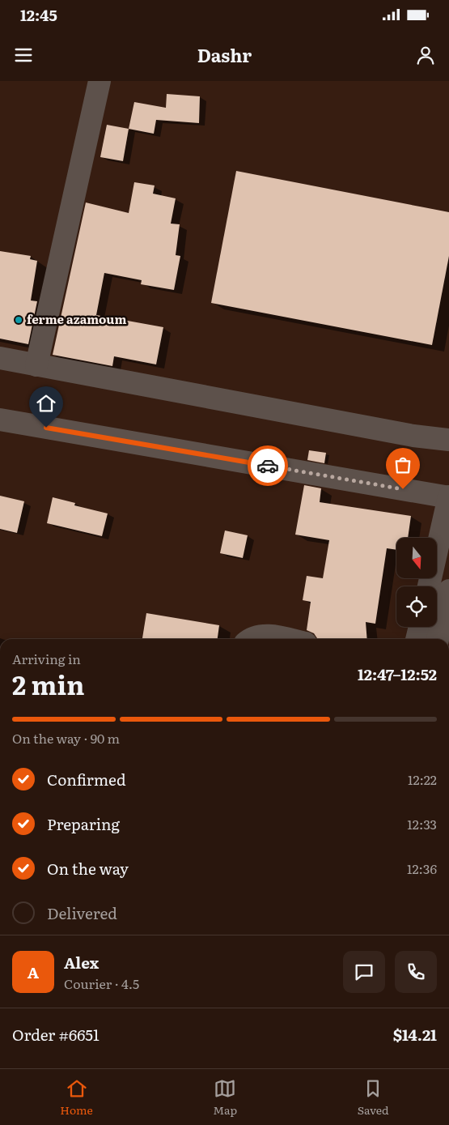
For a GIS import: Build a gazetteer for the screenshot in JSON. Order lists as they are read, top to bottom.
{
  "places": ["ferme azamoum"],
  "north": "bottom",
  "page": {
    "status": "12:45",
    "header": "Dashr",
    "heading": ["2 min", "Arriving in", "12:47–12:52"],
    "panel": [
      "Alex",
      "Courier · 4.5",
      "Order #6651",
      "$14.21"
    ],
    "bar": "On the way · 90 m",
    "list": [
      ["Confirmed", "12:22"],
      ["Preparing", "12:33"],
      ["On the way", "12:36"],
      "Delivered"
    ],
    "round": "A",
    "tabs": ["Home", "Map", "Saved"]
  }
}
